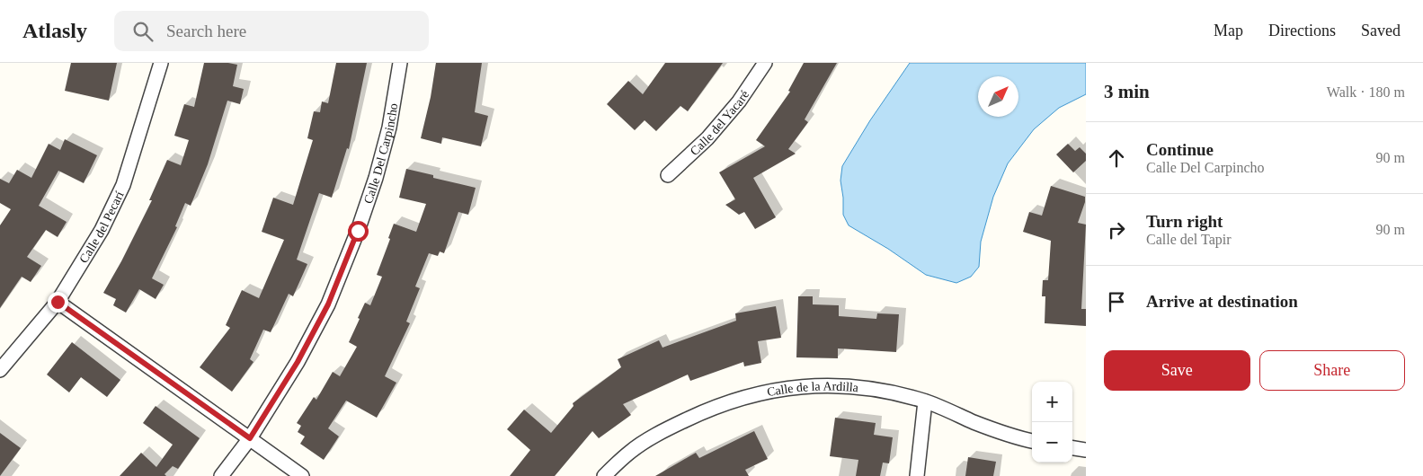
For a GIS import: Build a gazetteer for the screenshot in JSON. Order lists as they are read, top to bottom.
{
  "streets": {
    "street": [
      "Calle del Yacaré",
      "Calle Del Carpincho",
      "Calle del Pecarí",
      "Calle de la Ardilla"
    ]
  },
  "north": "top right",
  "page": {
    "header": "Atlasly",
    "search": "Search here",
    "nav": ["Map", "Directions", "Saved"],
    "heading": ["3 min", "Walk · 180 m"],
    "list": [
      ["Continue", "Calle Del Carpincho", "90 m"],
      ["Turn right", "Calle del Tapir", "90 m"],
      "Arrive at destination"
    ],
    "buttons": ["Save", "Share"],
    "map_buttons": ["+", "−"]
  }
}
